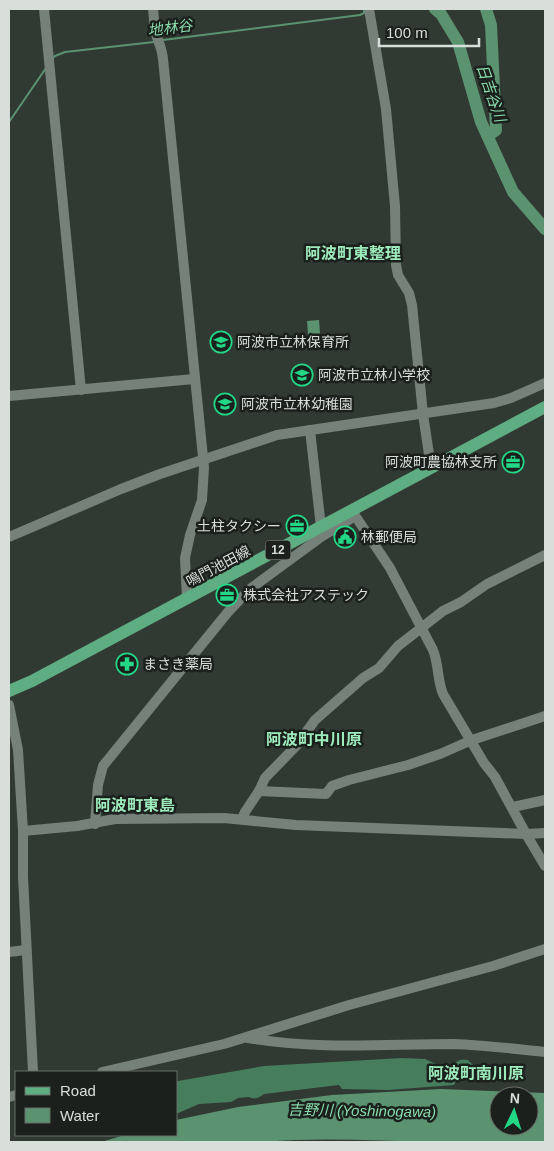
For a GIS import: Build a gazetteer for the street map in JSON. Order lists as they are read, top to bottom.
{
  "streets": {
    "main road": ["12", "鳴門池田線"]
  },
  "districts": [
    "阿波町東整理",
    "阿波町中川原",
    "阿波町東島",
    "阿波町南川原"
  ],
  "water": ["地林谷", "日吉谷川", "吉野川 (Yoshinogawa)"],
  "places": {
    "school or university": ["阿波市立林保育所", "阿波市立林小学校", "阿波市立林幼稚園"],
    "office": ["阿波町農協林支所", "土柱タクシー", "株式会社アステック"],
    "public building": ["林郵便局"],
    "pharmacy": ["まさき薬局"]
  },
  "legend": ["Road", "Water"],
  "scale_bar": "100 m",
  "north": "top"
}
